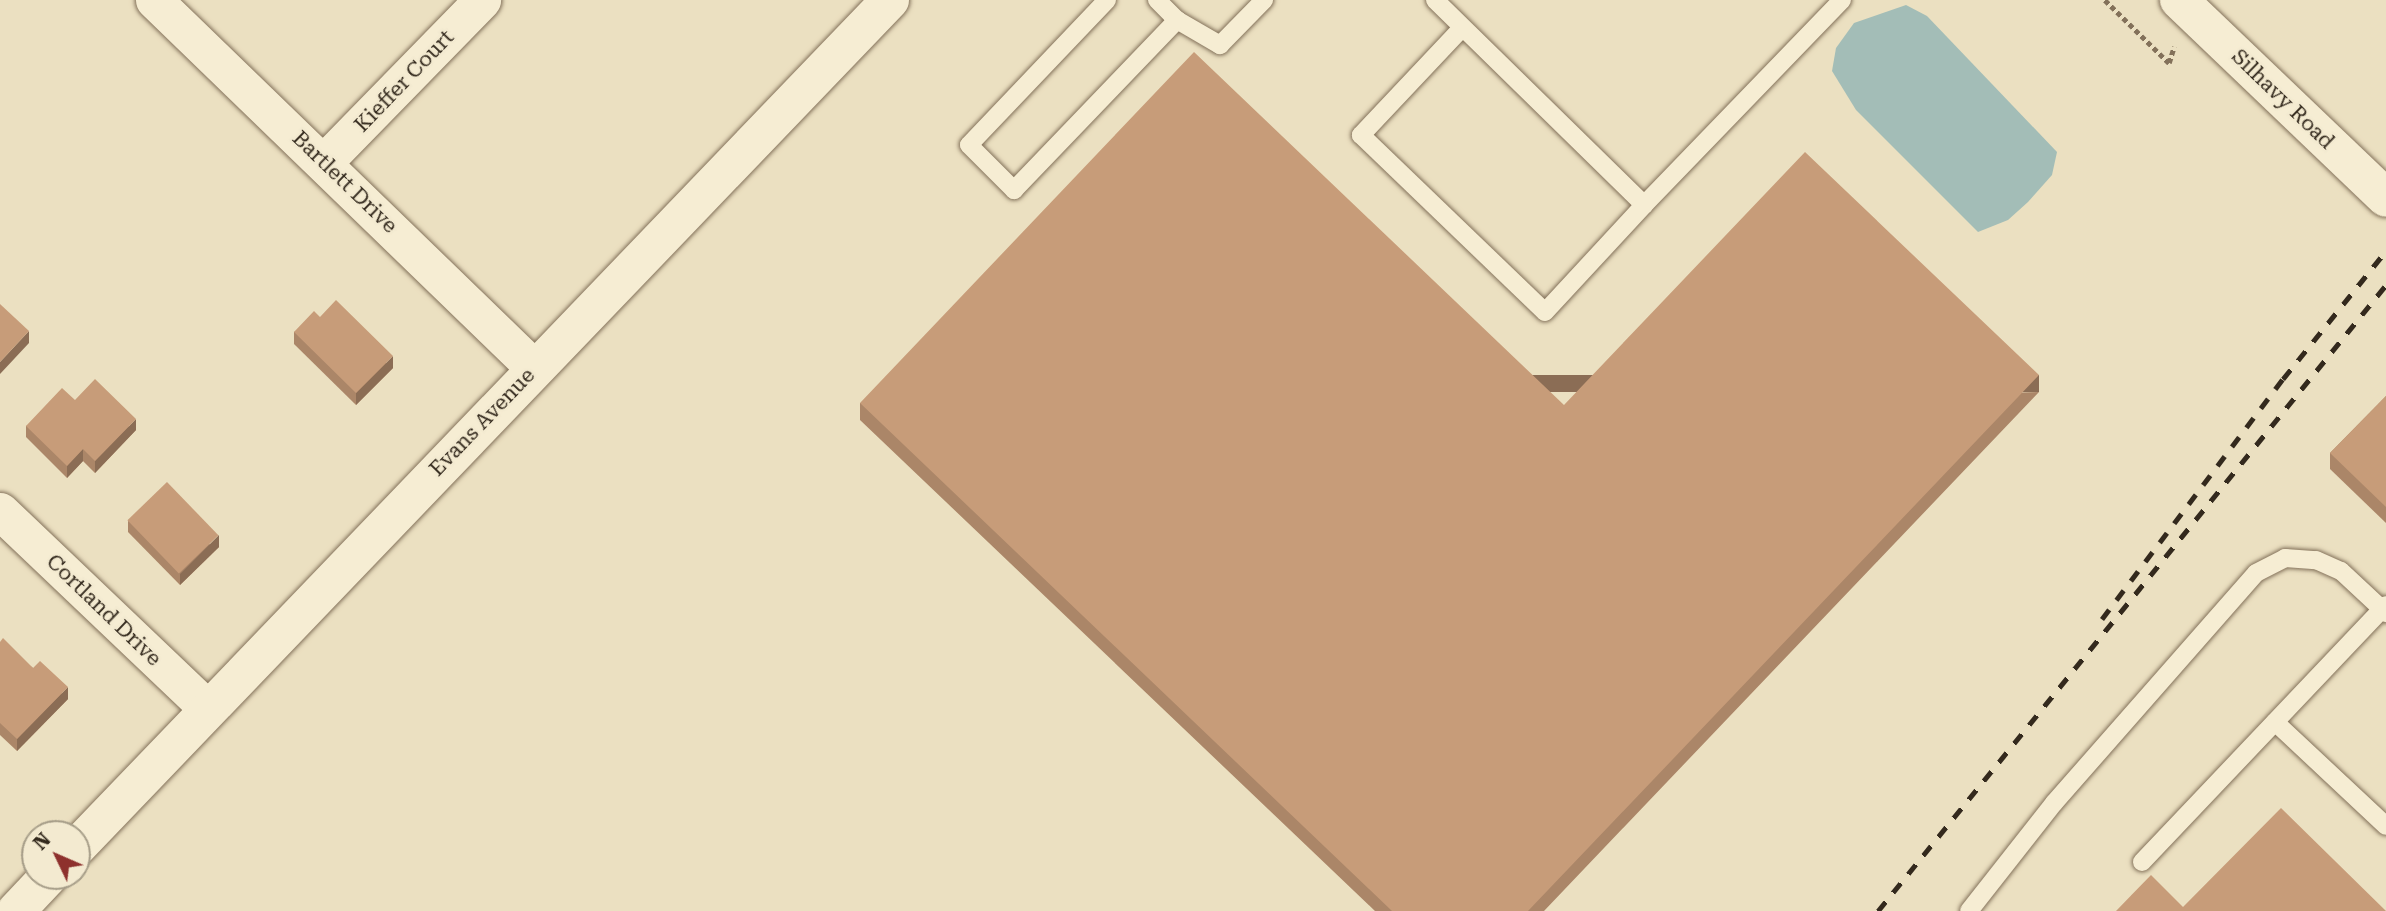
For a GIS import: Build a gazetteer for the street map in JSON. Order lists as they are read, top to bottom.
{
  "streets": {
    "street": [
      "Kieffer Court",
      "Silhavy Road",
      "Bartlett Drive",
      "Evans Avenue",
      "Cortland Drive"
    ]
  },
  "crossings": [
    ["Kieffer Court", "Bartlett Drive"],
    ["Bartlett Drive", "Evans Avenue"],
    ["Evans Avenue", "Cortland Drive"]
  ],
  "north": "top left"
}
